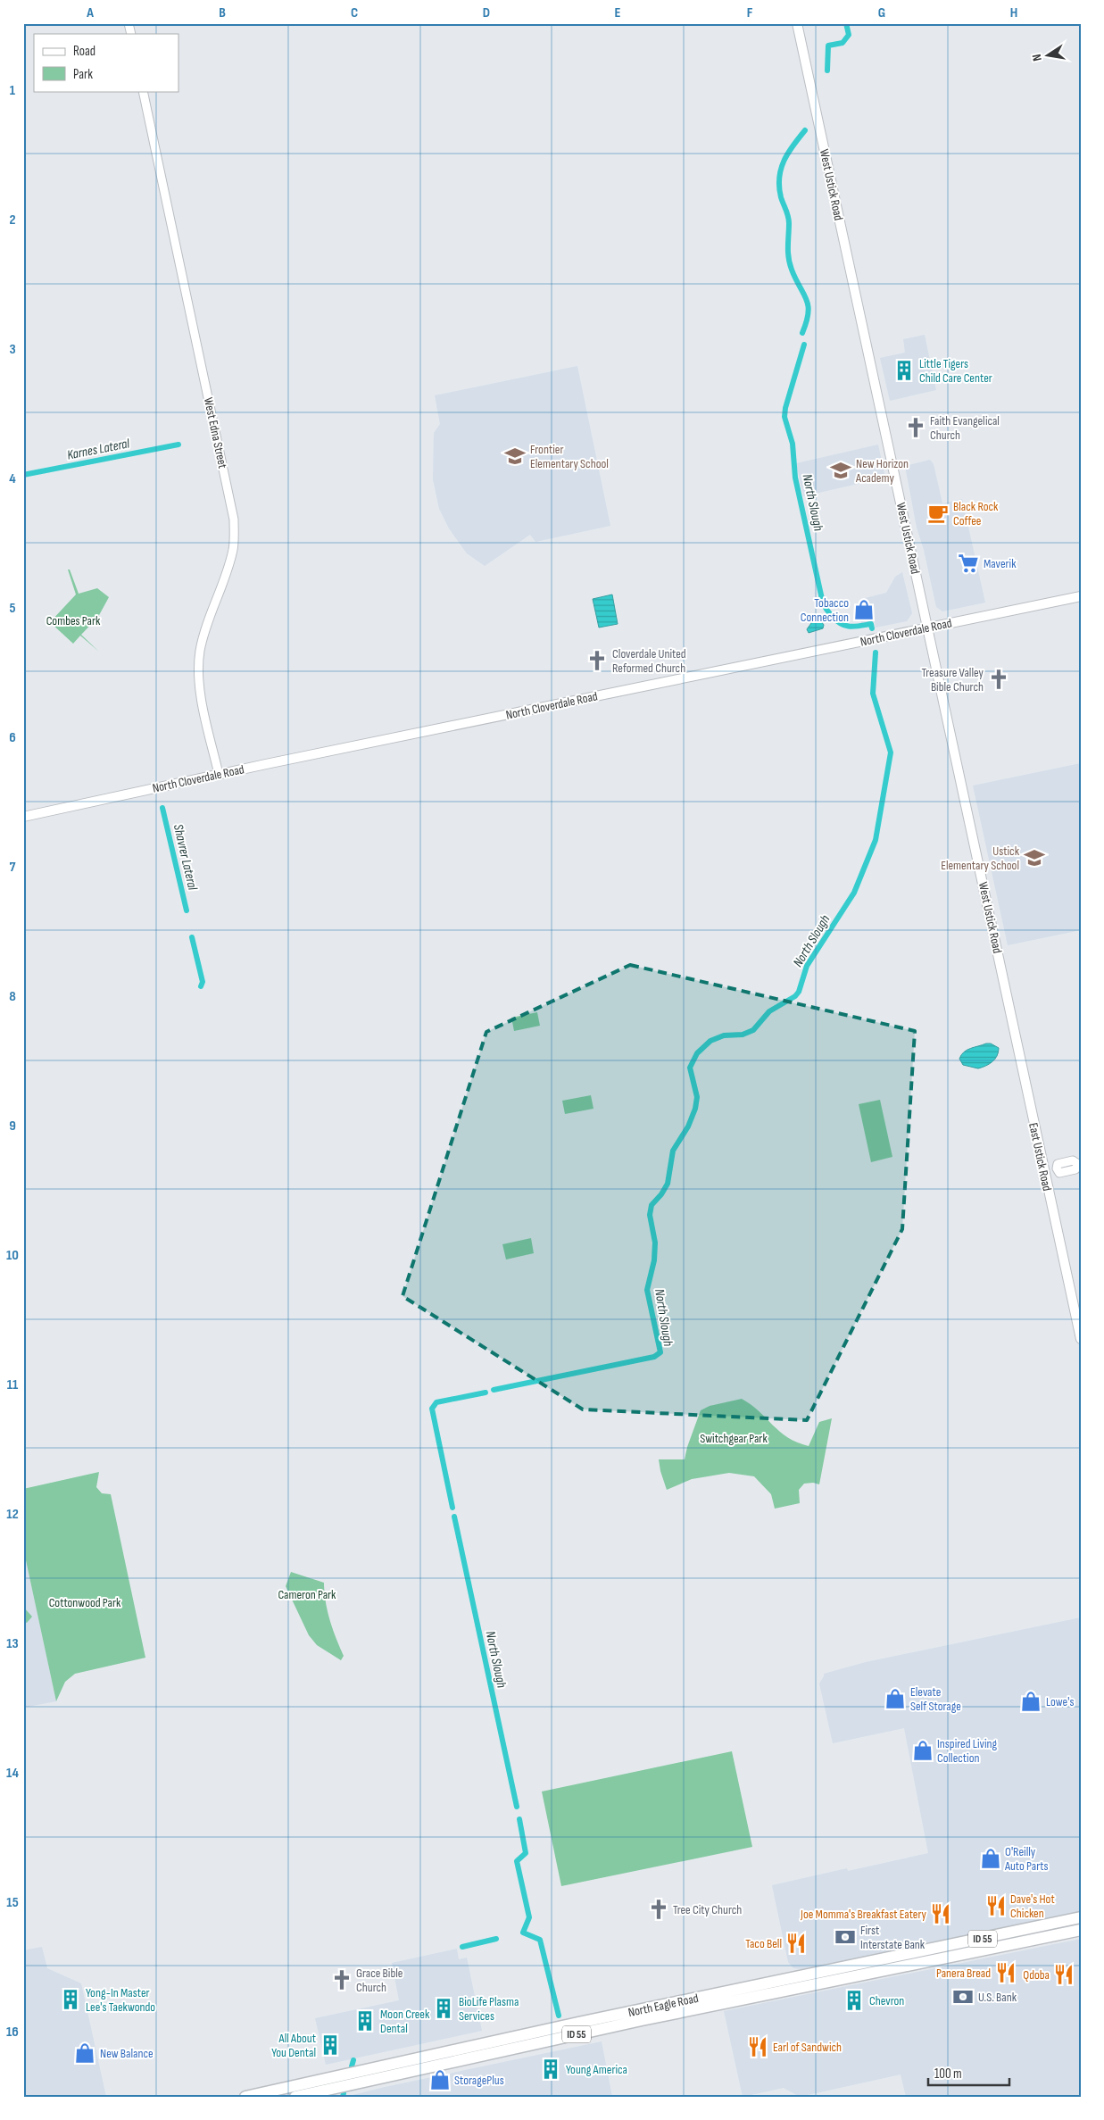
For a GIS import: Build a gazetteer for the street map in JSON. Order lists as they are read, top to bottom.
{
  "streets": {
    "highway": ["ID 55", "North Eagle Road"],
    "main road": ["West Ustick Road", "North Cloverdale Road", "East Ustick Road"],
    "street": ["West Edna Street"]
  },
  "crossings": [
    ["West Ustick Road", "North Cloverdale Road"],
    ["West Ustick Road", "East Ustick Road"],
    ["West Edna Street", "North Cloverdale Road"]
  ],
  "water": ["Karnes Lateral", "North Slough", "Shavrer Lateral"],
  "parks": [
    "Combes Park",
    "Switchgear Park",
    "Cameron Park",
    "Cottonwood Park"
  ],
  "places": {
    "building": [
      "Little Tigers Child Care Center",
      "Yong-In Master Lee's Taekwondo",
      "Chevron",
      "BioLife Plasma Services",
      "Moon Creek Dental",
      "All About You Dental",
      "Young America"
    ],
    "church": [
      "Faith Evangelical Church",
      "Cloverdale United Reformed Church",
      "Treasure Valley Bible Church",
      "Tree City Church",
      "Grace Bible Church"
    ],
    "school or university": ["Frontier Elementary School", "New Horizon Academy", "Ustick Elementary School"],
    "cafe": ["Black Rock Coffee"],
    "supermarket": ["Maverik"],
    "shop": [
      "Tobacco Connection",
      "Elevate Self Storage",
      "Lowe's",
      "Inspired Living Collection",
      "O'Reilly Auto Parts",
      "New Balance",
      "StoragePlus"
    ],
    "restaurant": [
      "Dave's Hot Chicken",
      "Joe Momma's Breakfast Eatery",
      "Taco Bell",
      "Panera Bread",
      "Qdoba",
      "Earl of Sandwich"
    ],
    "bank": ["First Interstate Bank", "U.S. Bank"]
  },
  "legend": ["Road", "Park"],
  "scale_bar": "100 m",
  "north": "left",
  "grid": {
    "columns": [
      "A",
      "B",
      "C",
      "D",
      "E",
      "F",
      "G",
      "H"
    ],
    "rows": [
      "1",
      "2",
      "3",
      "4",
      "5",
      "6",
      "7",
      "8",
      "9",
      "10",
      "11",
      "12",
      "13",
      "14",
      "15",
      "16"
    ]
  }
}
